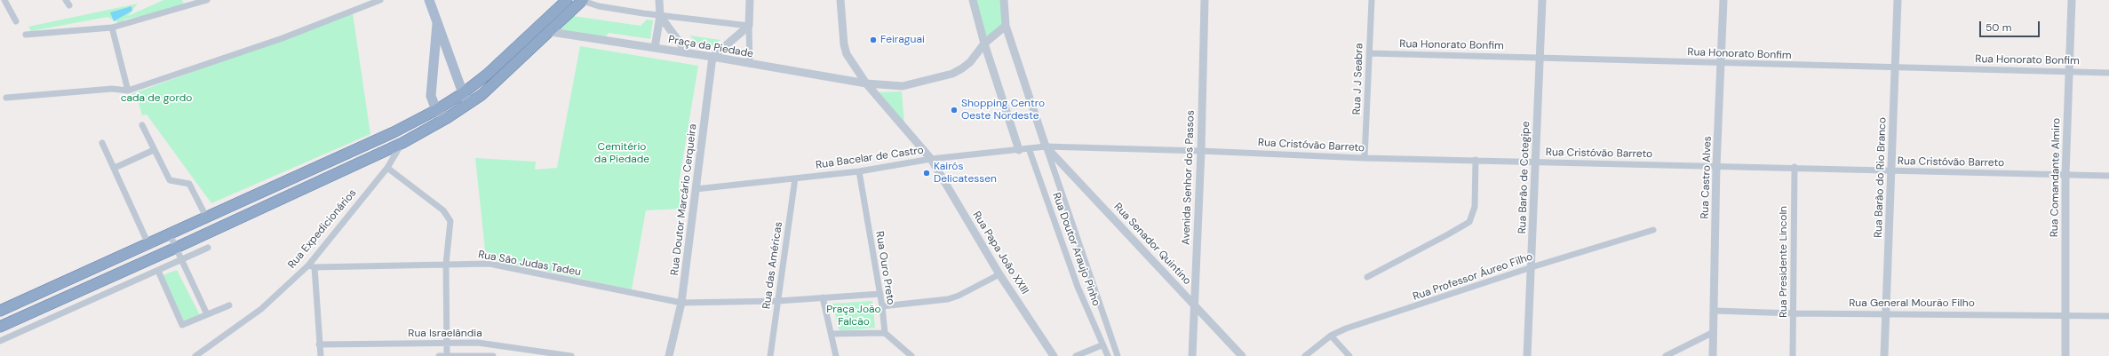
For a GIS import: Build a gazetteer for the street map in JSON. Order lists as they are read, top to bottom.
{
  "streets": {
    "street": [
      "Rua Honorato Bonfim",
      "Praça da Piedade",
      "Rua J J Seabra",
      "Rua Cristóvão Barreto",
      "Rua Bacelar de Castro",
      "Avenida Senhor dos Passos",
      "Rua Barão de Cotegipe",
      "Rua Castro Alves",
      "Rua Barão do Rio Branco",
      "Rua Comandante Almiro",
      "Rua Doutor Marcário Cerqueira",
      "Rua Expedicionários",
      "Rua Senador Quintino",
      "Rua Doutor Araujo Pinho",
      "Rua Papa João XXIII",
      "Rua Presidente Lincoln",
      "Rua São Judas Tadeu",
      "Rua das Américas",
      "Rua Ouro Preto",
      "Rua Professor Áureo Filho",
      "Rua General Mourão Filho",
      "Rua Israelândia"
    ]
  },
  "crossings": [
    ["Rua Honorato Bonfim", "Rua J J Seabra"],
    ["Rua Honorato Bonfim", "Rua Barão de Cotegipe"],
    ["Rua Honorato Bonfim", "Rua Castro Alves"],
    ["Rua Honorato Bonfim", "Rua Barão do Rio Branco"],
    ["Rua Honorato Bonfim", "Rua Comandante Almiro"],
    ["Praça da Piedade", "Rua Doutor Marcário Cerqueira"],
    ["Praça da Piedade", "Rua Papa João XXIII"],
    ["Rua J J Seabra", "Rua Cristóvão Barreto"],
    ["Rua Cristóvão Barreto", "Rua Bacelar de Castro"],
    ["Rua Cristóvão Barreto", "Avenida Senhor dos Passos"],
    ["Rua Cristóvão Barreto", "Rua Barão de Cotegipe"],
    ["Rua Cristóvão Barreto", "Rua Castro Alves"],
    ["Rua Cristóvão Barreto", "Rua Barão do Rio Branco"],
    ["Rua Cristóvão Barreto", "Rua Comandante Almiro"],
    ["Rua Cristóvão Barreto", "Rua Senador Quintino"],
    ["Rua Cristóvão Barreto", "Rua Doutor Araujo Pinho"],
    ["Rua Cristóvão Barreto", "Rua Presidente Lincoln"],
    ["Rua Bacelar de Castro", "Rua Doutor Marcário Cerqueira"],
    ["Rua Bacelar de Castro", "Rua Senador Quintino"],
    ["Rua Bacelar de Castro", "Rua Doutor Araujo Pinho"],
    ["Rua Bacelar de Castro", "Rua Papa João XXIII"],
    ["Rua Bacelar de Castro", "Rua das Américas"],
    ["Rua Bacelar de Castro", "Rua Ouro Preto"],
    ["Avenida Senhor dos Passos", "Rua Senador Quintino"],
    ["Rua Barão de Cotegipe", "Rua Professor Áureo Filho"],
    ["Rua Castro Alves", "Rua General Mourão Filho"],
    ["Rua Barão do Rio Branco", "Rua General Mourão Filho"],
    ["Rua Comandante Almiro", "Rua General Mourão Filho"],
    ["Rua Doutor Marcário Cerqueira", "Rua São Judas Tadeu"],
    ["Rua Expedicionários", "Rua São Judas Tadeu"],
    ["Rua Senador Quintino", "Rua Doutor Araujo Pinho"],
    ["Rua Presidente Lincoln", "Rua General Mourão Filho"],
    ["Rua São Judas Tadeu", "Rua das Américas"]
  ],
  "parks": ["cada de gordo", "Cemitério da Piedade", "Praça João Falcão"],
  "places": ["Feiraguai", "Shopping Centro Oeste Nordeste", "Kairós Delicatessen"],
  "scale_bar": "50 m"
}
